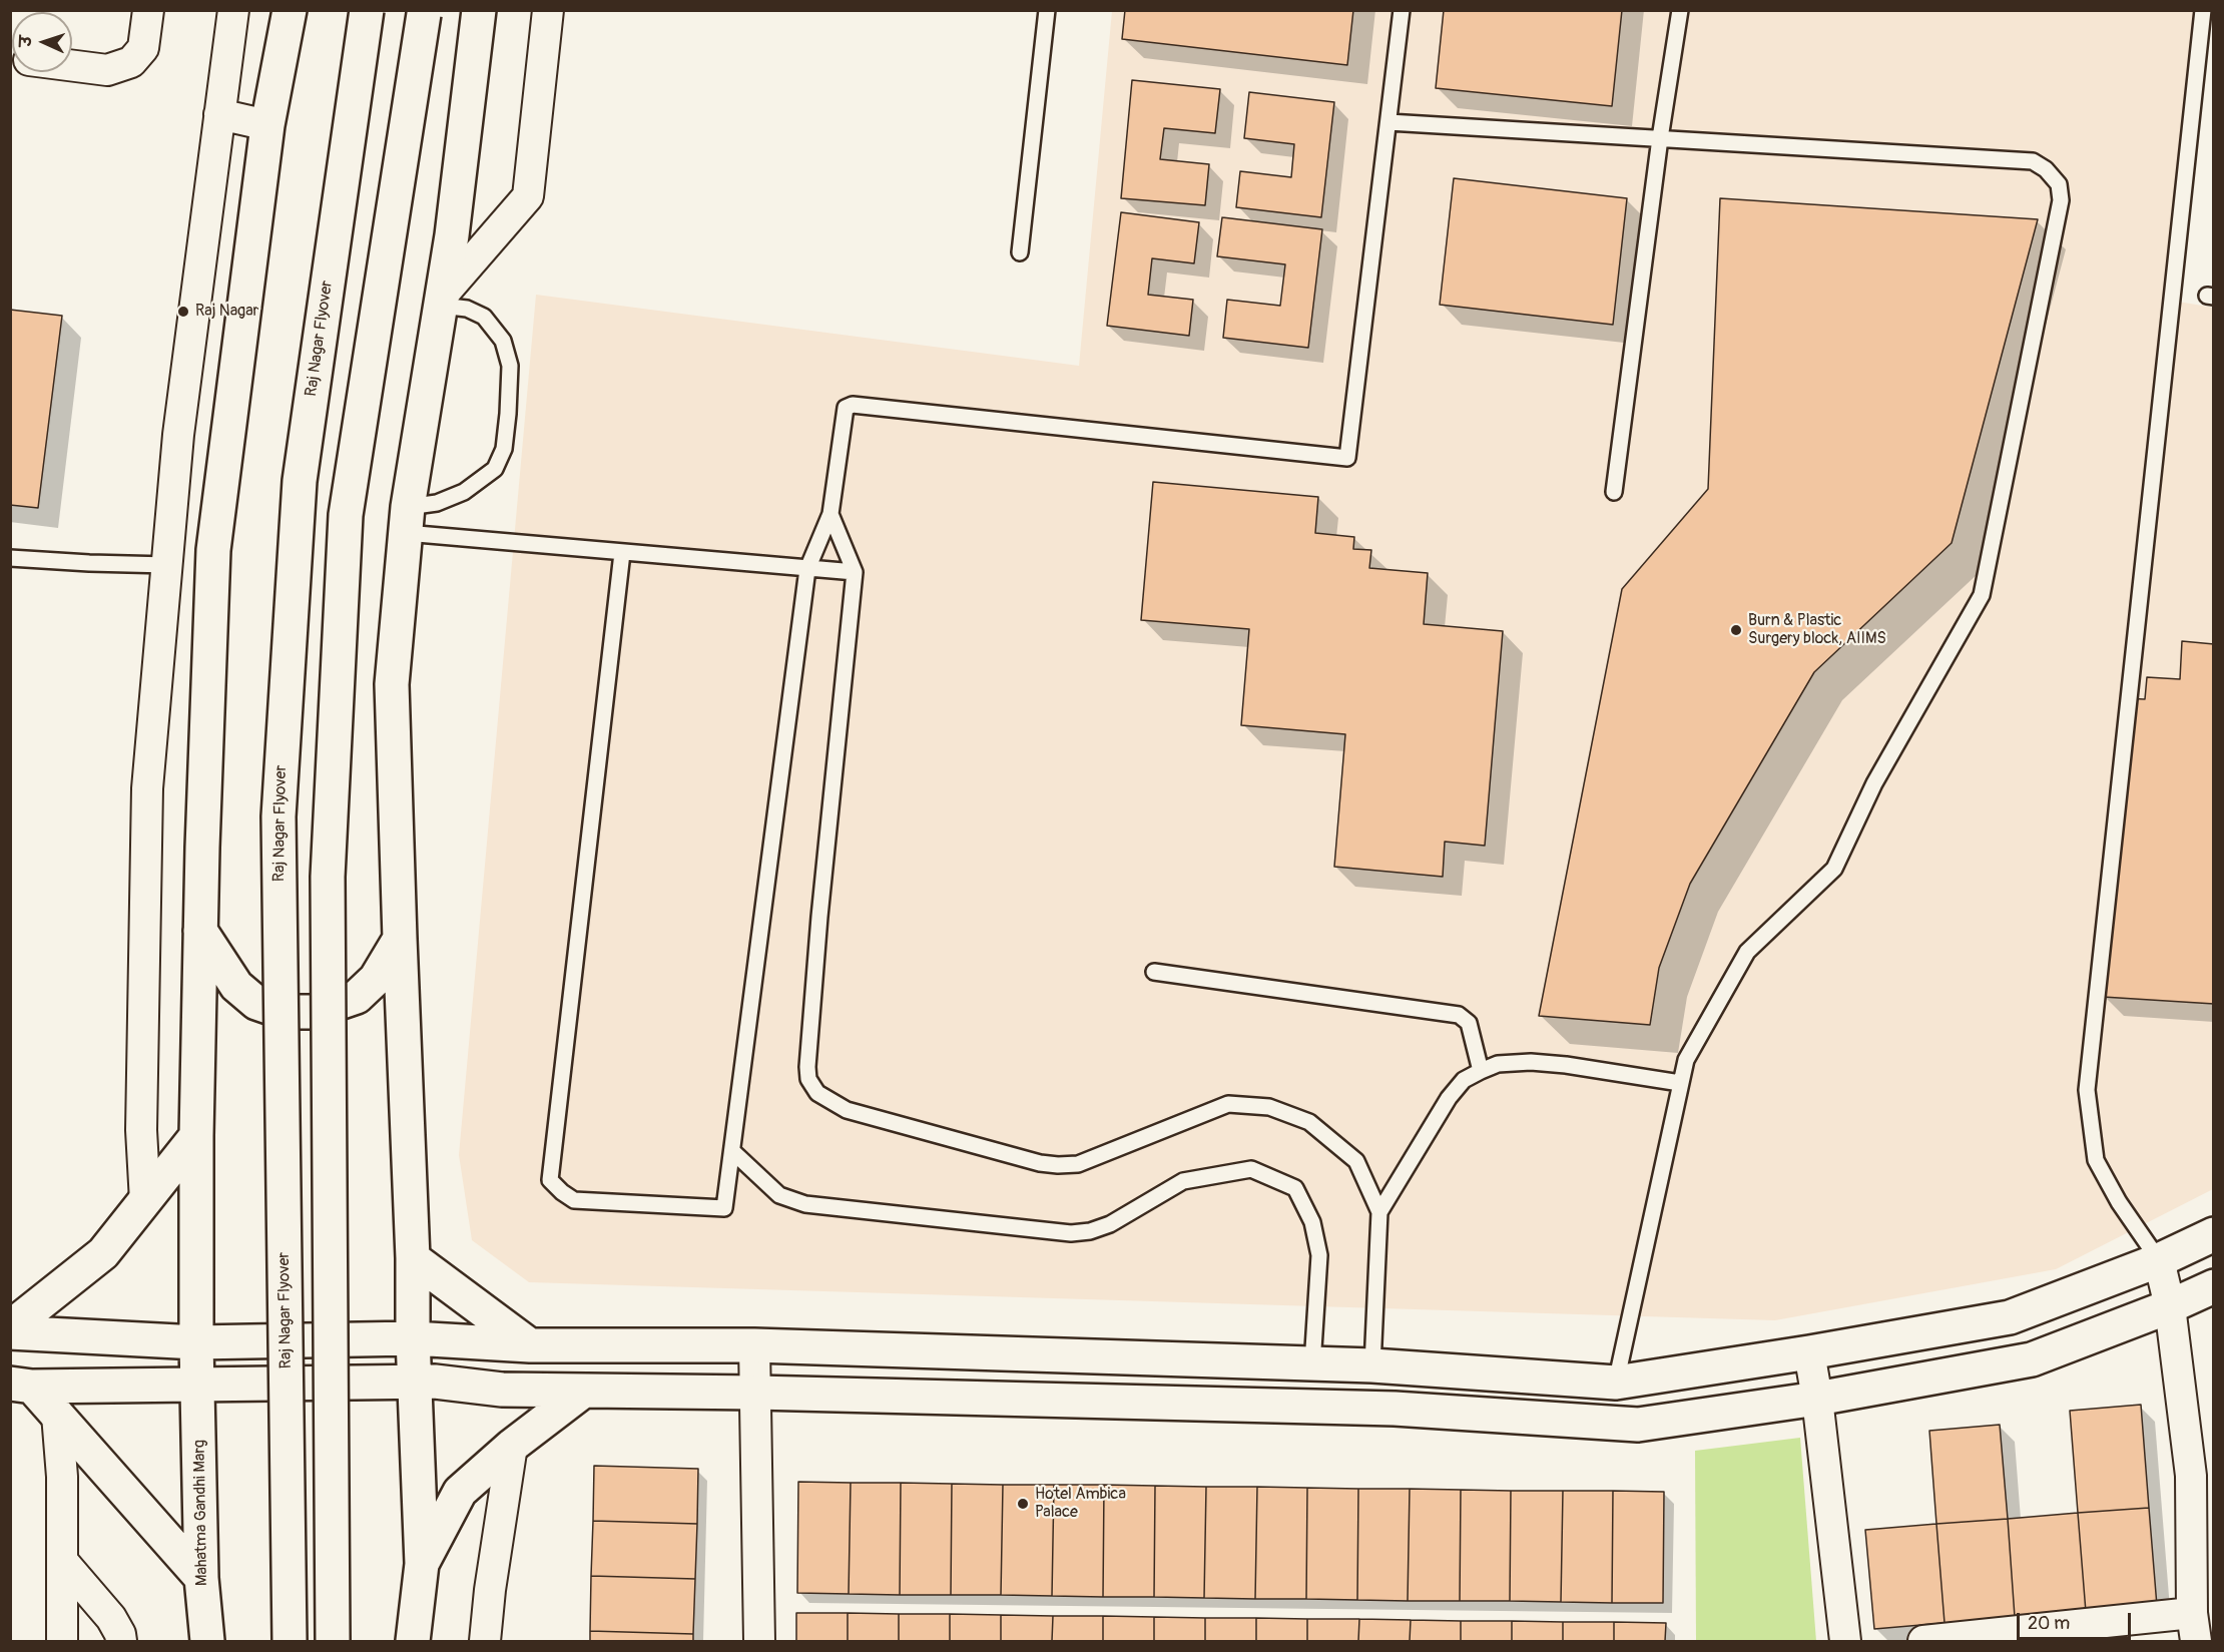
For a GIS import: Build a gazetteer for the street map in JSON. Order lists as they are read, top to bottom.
{
  "streets": {
    "street": ["Raj Nagar Flyover", "Mahatma Gandhi Marg"]
  },
  "places": ["Raj Nagar", "Burn & Plastic Surgery block, AIIMS", "Hotel Ambica Palace"],
  "scale_bar": "20 m",
  "north": "left"
}
